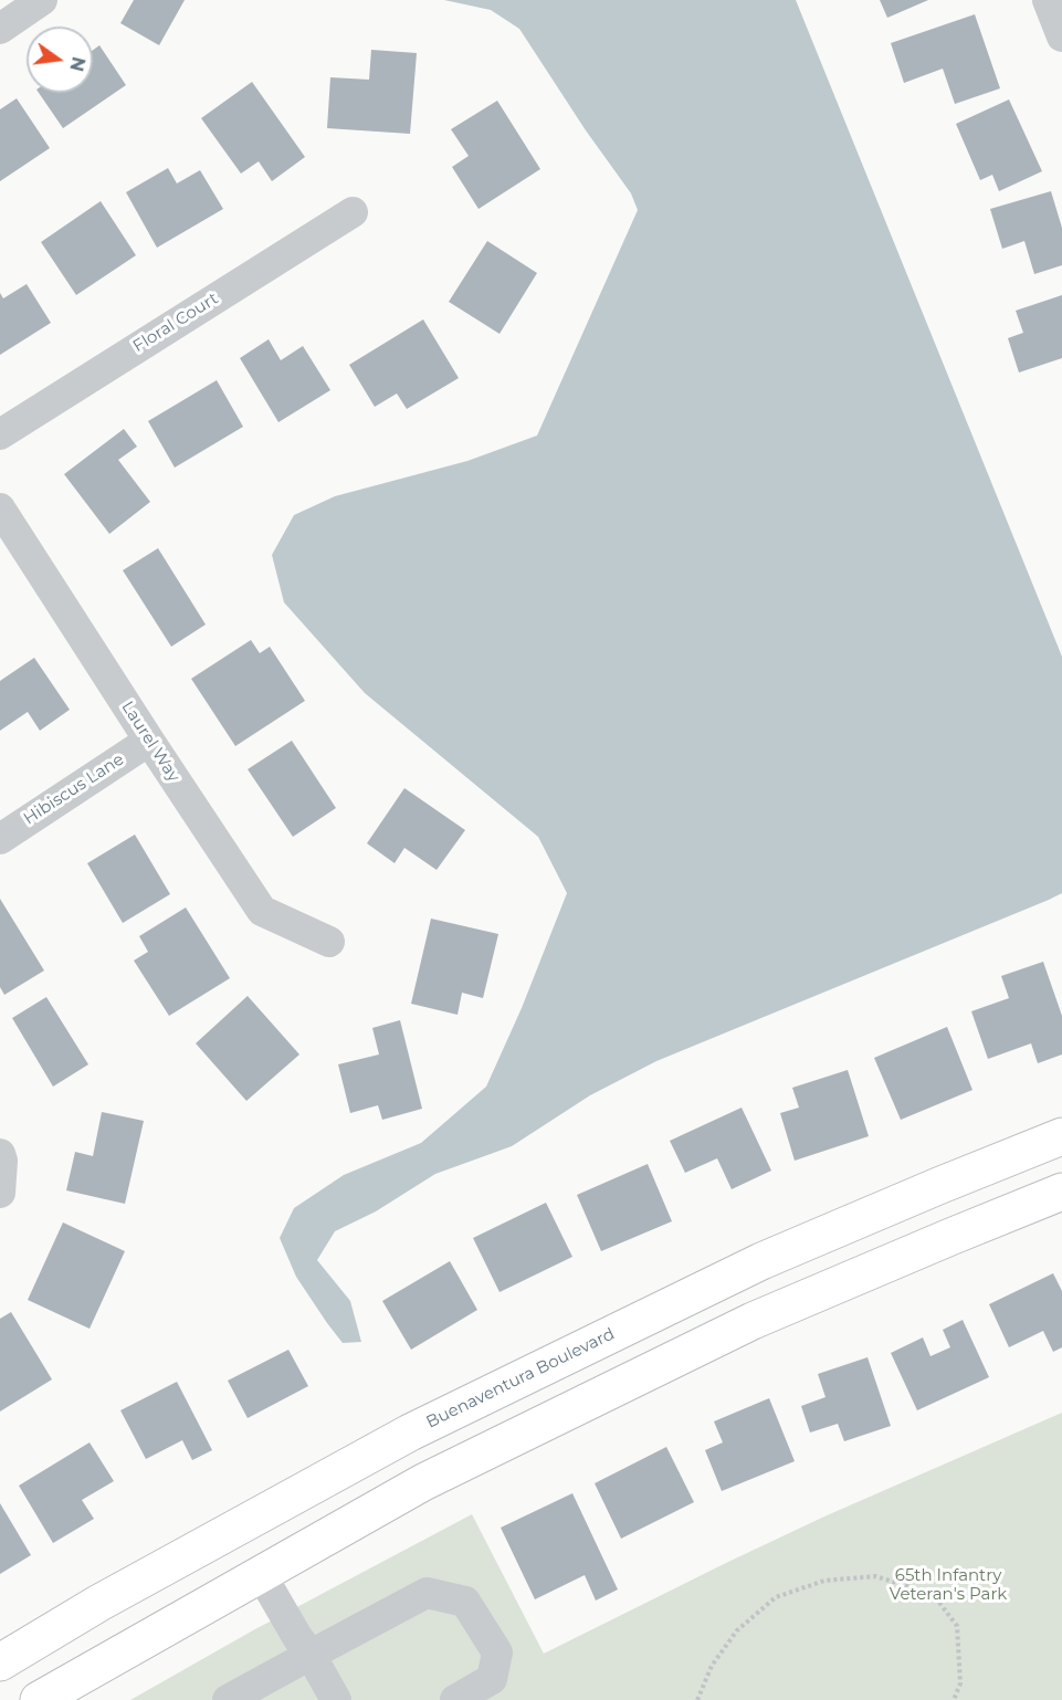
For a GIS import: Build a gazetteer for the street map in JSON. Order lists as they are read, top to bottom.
{
  "streets": {
    "main road": ["Buenaventura Boulevard"],
    "street": ["Floral Court", "Laurel Way", "Hibiscus Lane"]
  },
  "crossings": [
    ["Laurel Way", "Hibiscus Lane"]
  ],
  "parks": ["65th Infantry Veteran's Park"],
  "north": "right"
}
